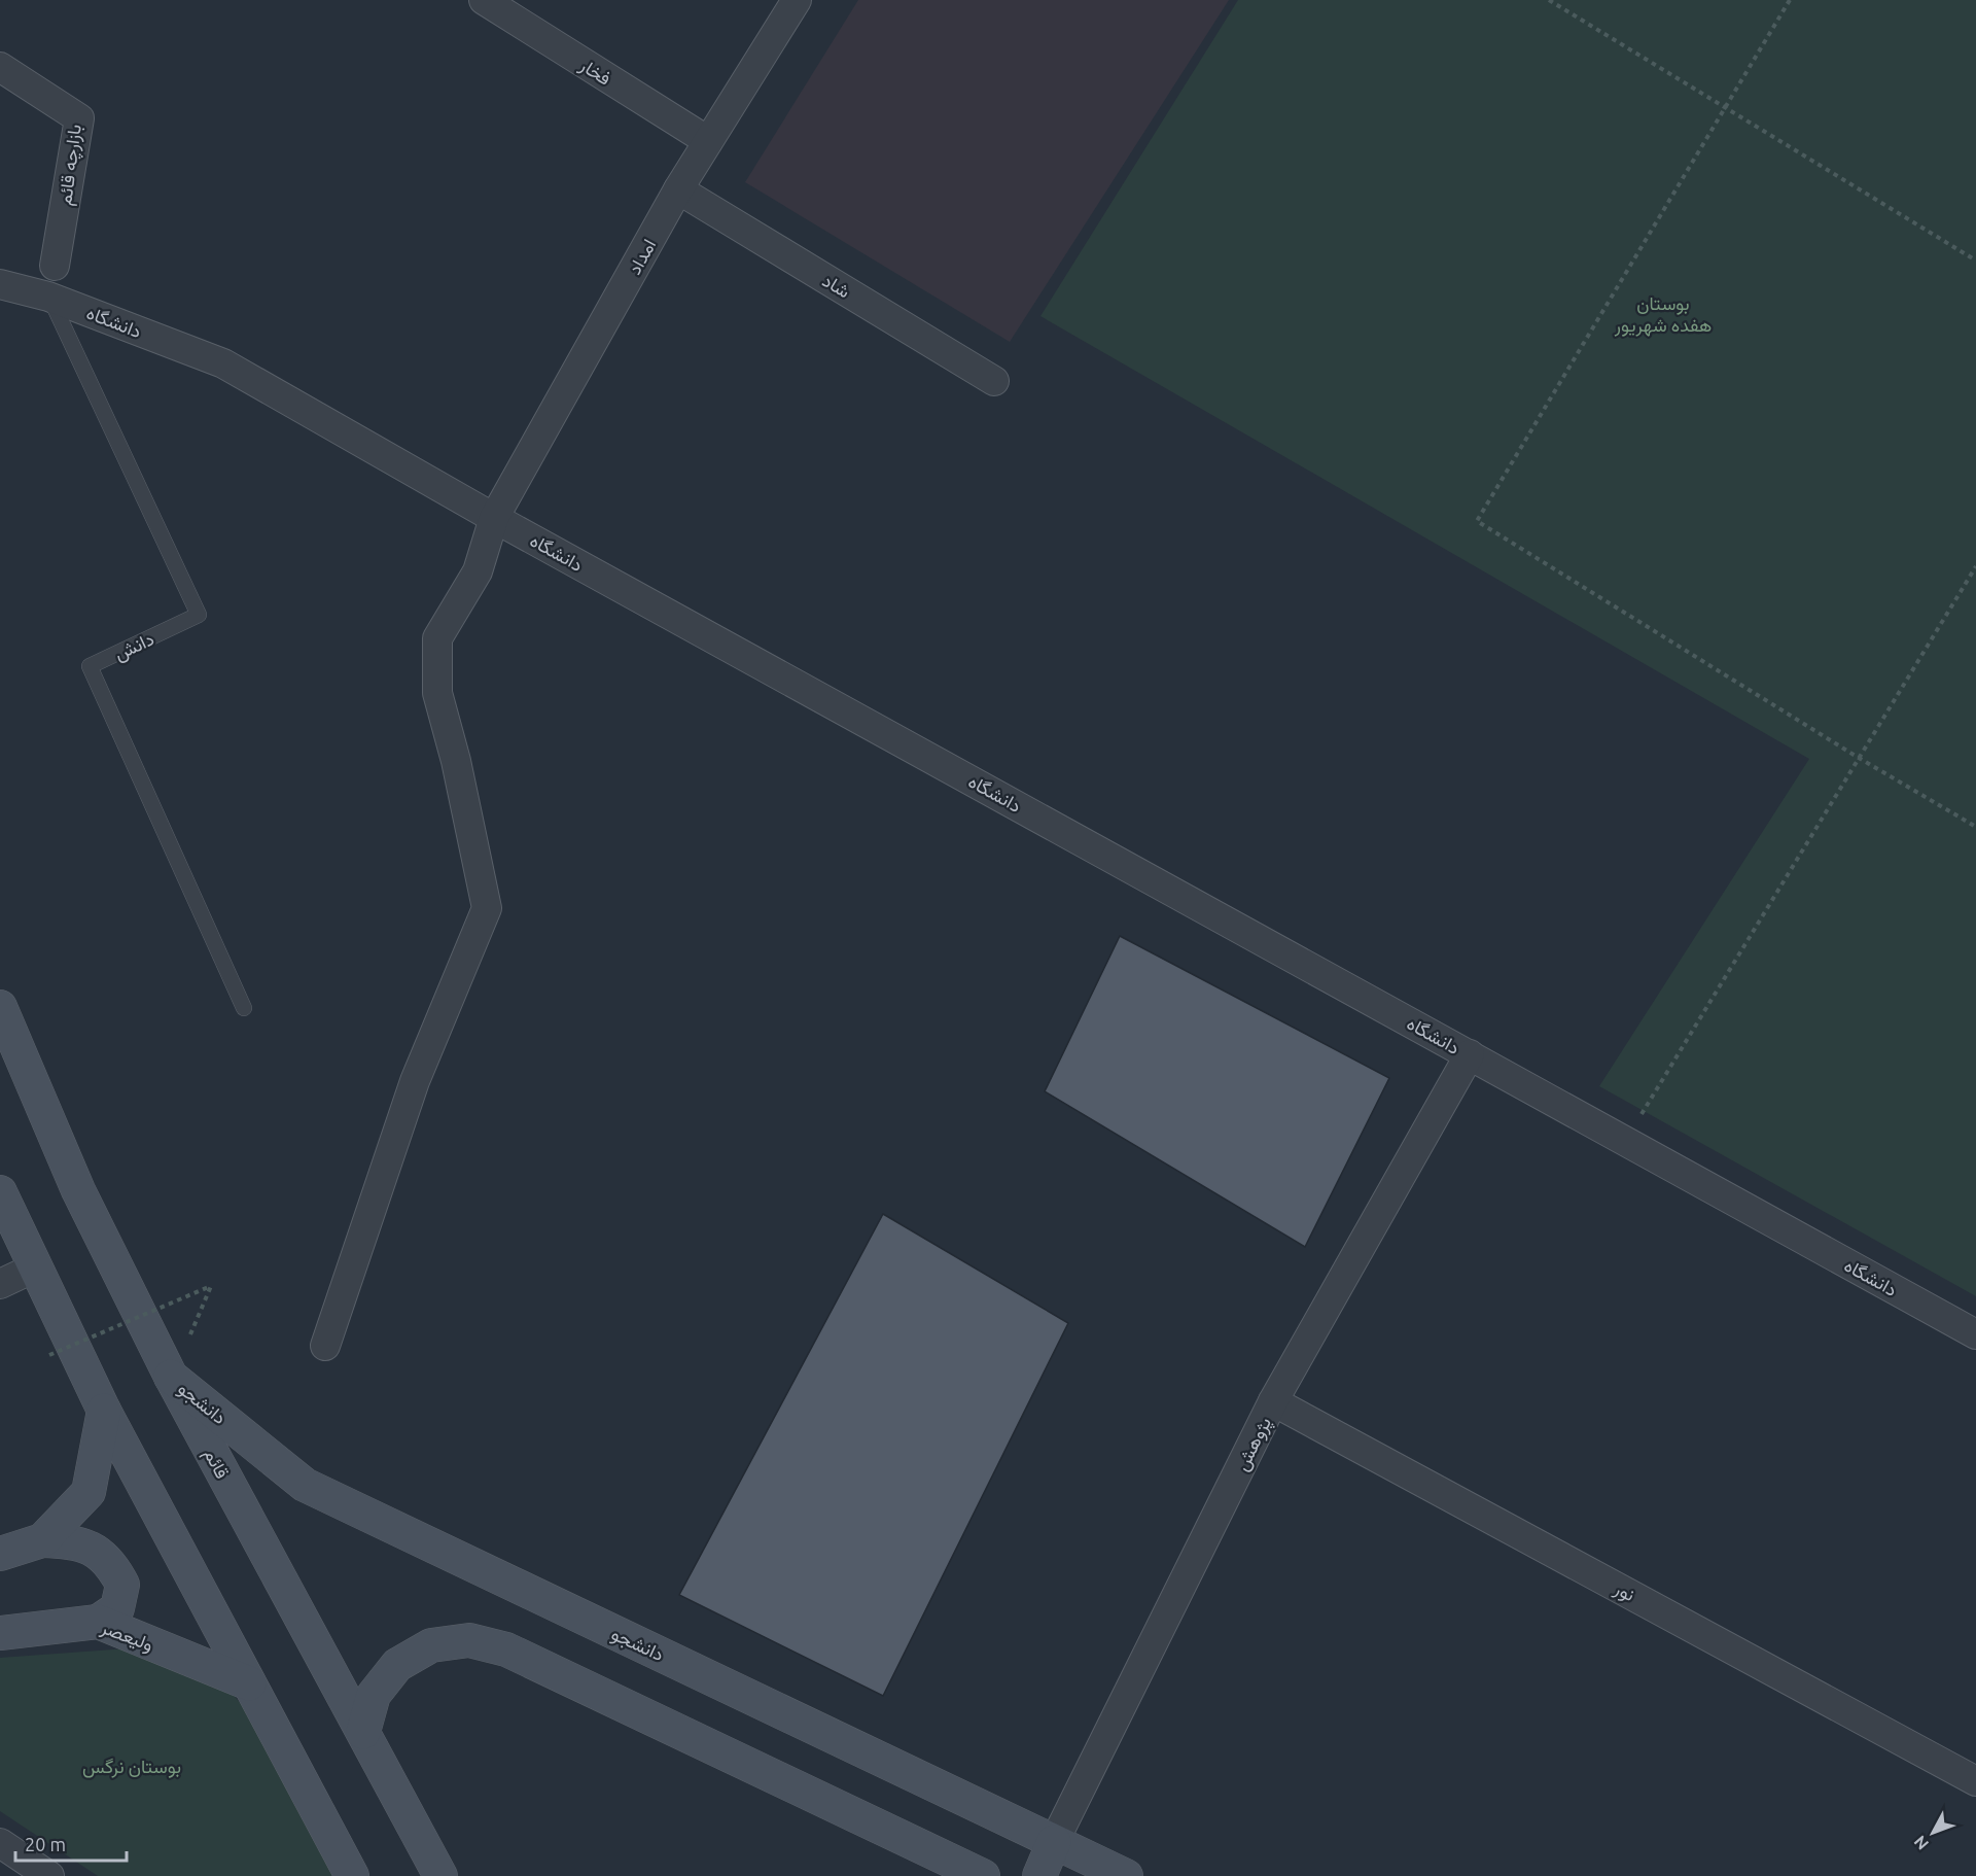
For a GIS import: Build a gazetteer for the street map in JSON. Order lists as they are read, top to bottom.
{
  "streets": {
    "main road": ["دانشجو", "قائم", "ولیعصر"],
    "street": [
      "فخار",
      "بازارچه قائم",
      "امداد",
      "شاد",
      "دانشگاه",
      "پژوهش",
      "نور"
    ],
    "lane": ["دانش"]
  },
  "crossings": [
    ["فخار", "امداد"],
    ["امداد", "شاد"],
    ["امداد", "دانشگاه"],
    ["دانشگاه", "دانش"],
    ["دانشگاه", "پژوهش"],
    ["دانشجو", "پژوهش"],
    ["دانشجو", "قائم"],
    ["پژوهش", "نور"]
  ],
  "parks": ["بوستان هفده شهریور", "بوستان نرگس"],
  "scale_bar": "20 m",
  "north": "bottom left"
}
